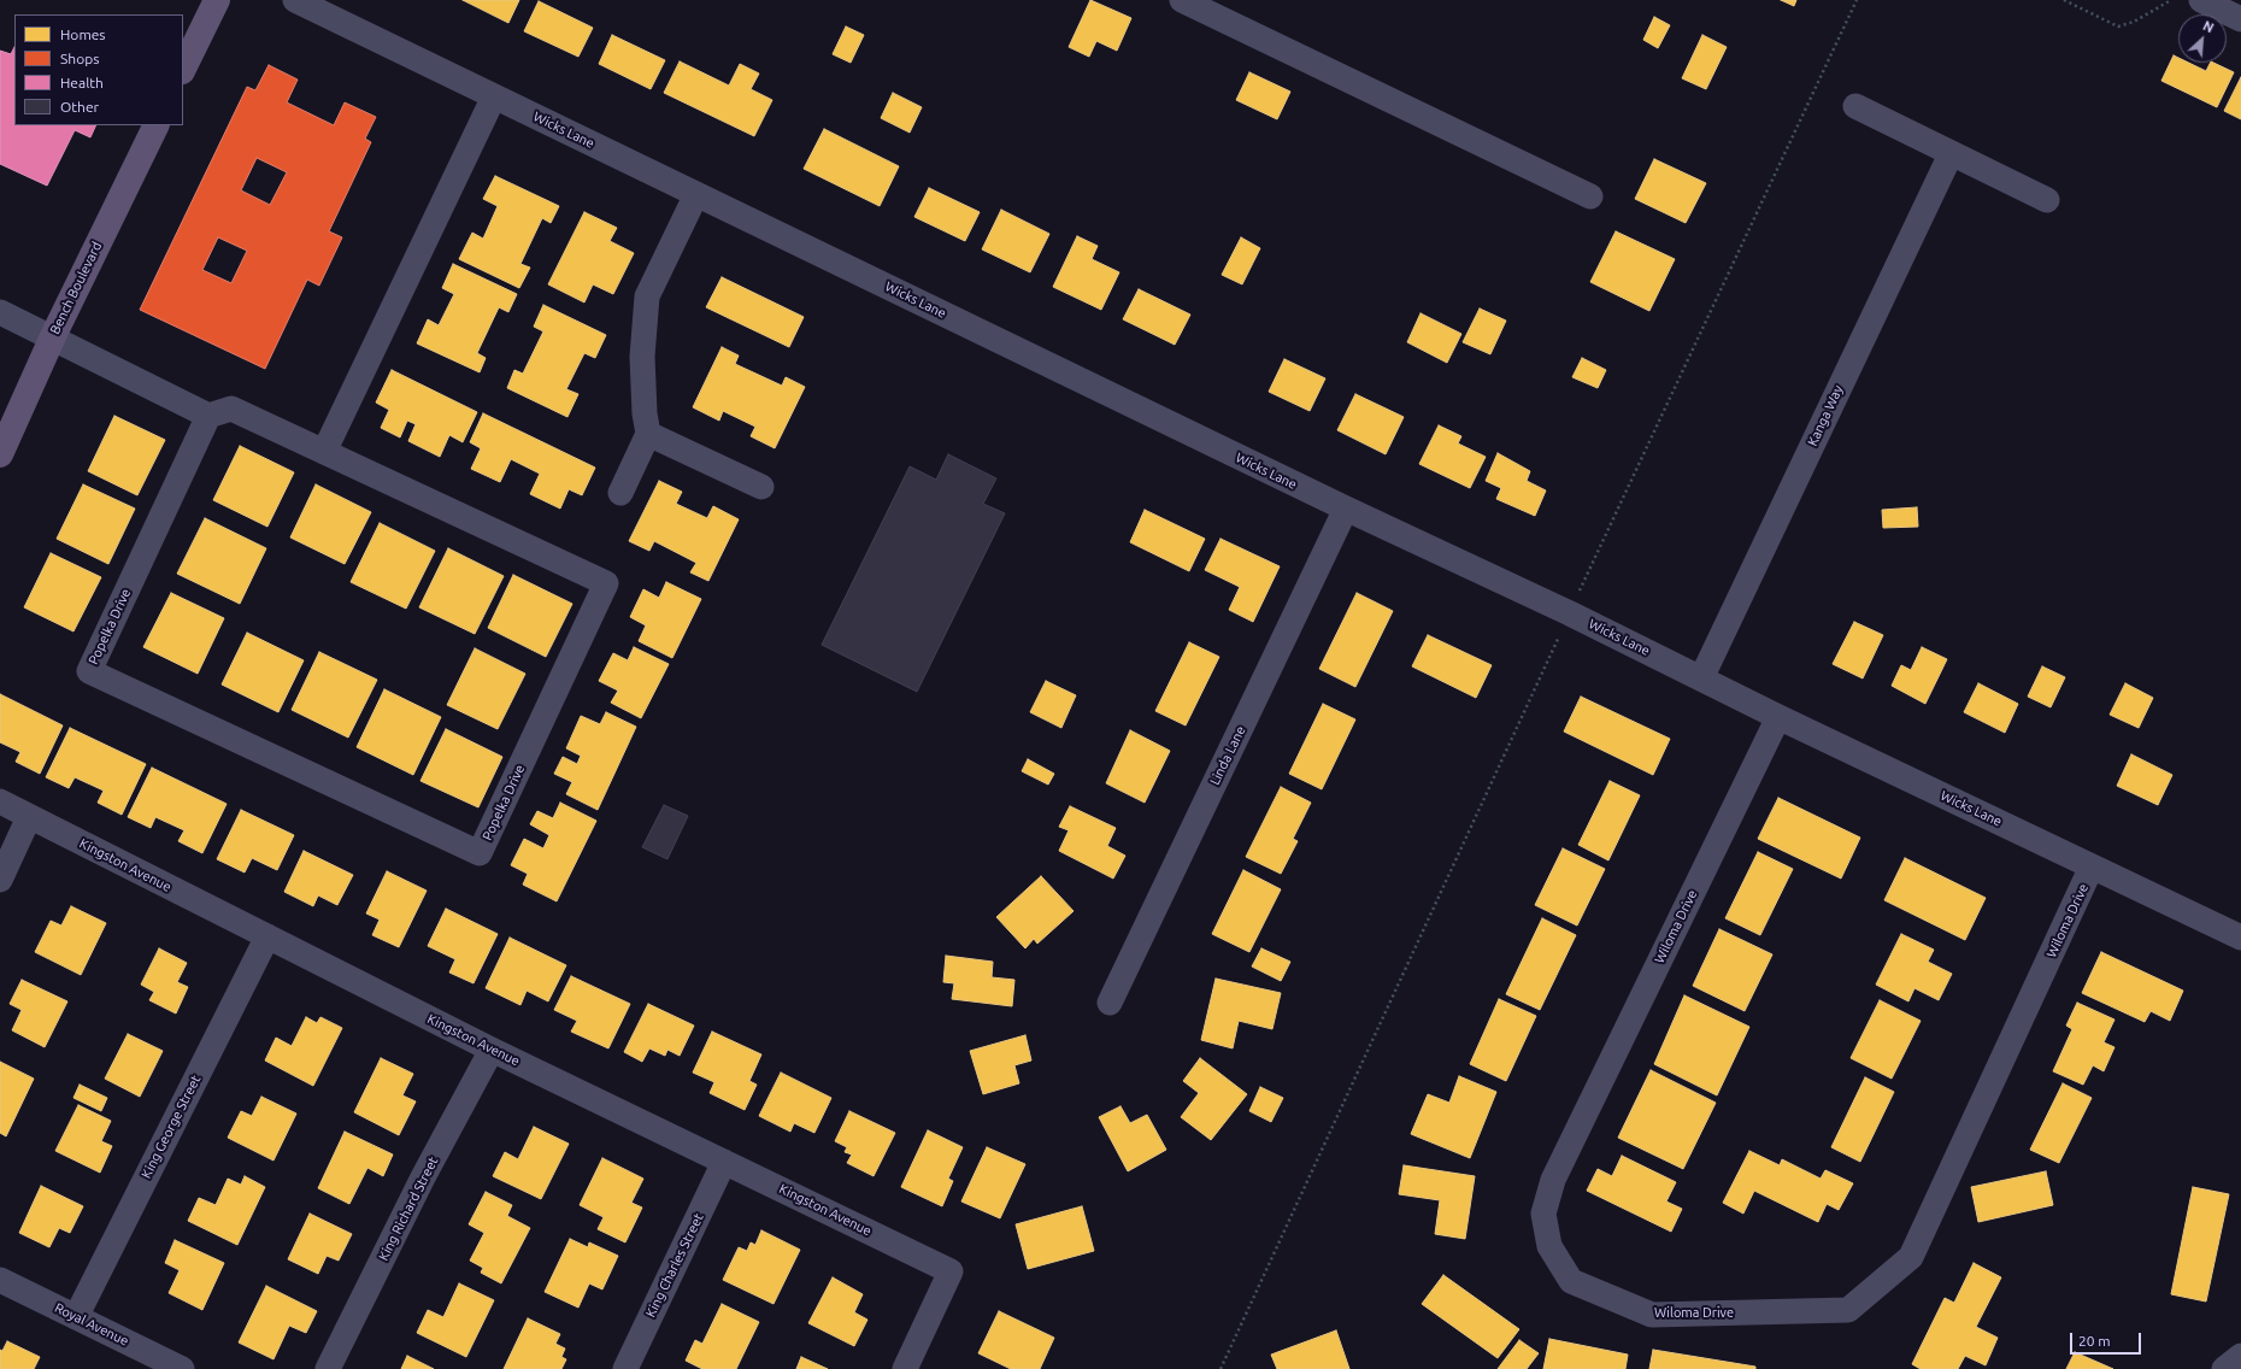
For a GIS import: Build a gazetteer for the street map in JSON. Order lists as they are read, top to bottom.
{
  "streets": {
    "main road": ["Bench Boulevard"],
    "street": [
      "Wicks Lane",
      "Kanga Way",
      "Popelka Drive",
      "Linda Lane",
      "Kingston Avenue",
      "Wiloma Drive",
      "King George Street",
      "King Richard Street",
      "King Charles Street",
      "Royal Avenue"
    ]
  },
  "crossings": [
    ["Wicks Lane", "Kanga Way"],
    ["Wicks Lane", "Linda Lane"],
    ["Wicks Lane", "Wiloma Drive"],
    ["Kingston Avenue", "King George Street"],
    ["Kingston Avenue", "King Richard Street"],
    ["Kingston Avenue", "King Charles Street"],
    ["King George Street", "Royal Avenue"]
  ],
  "legend": [
    "Homes",
    "Shops",
    "Health",
    "Other"
  ],
  "scale_bar": "20 m",
  "north": "top right"
}
